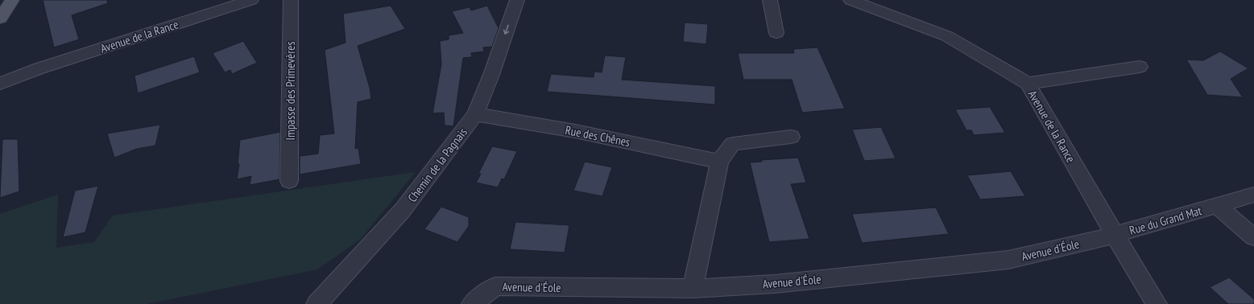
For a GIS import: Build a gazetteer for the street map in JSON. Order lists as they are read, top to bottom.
{
  "streets": {
    "street": [
      "Avenue de la Rance",
      "Impasse des Primevères",
      "Rue des Chênes",
      "Chemin de la Pagnais",
      "Rue du Grand Mat",
      "Avenue d'Éole"
    ]
  },
  "crossings": [
    ["Avenue de la Rance", "Rue du Grand Mat"],
    ["Avenue de la Rance", "Avenue d'Éole"],
    ["Rue des Chênes", "Chemin de la Pagnais"],
    ["Rue du Grand Mat", "Avenue d'Éole"]
  ]
}
